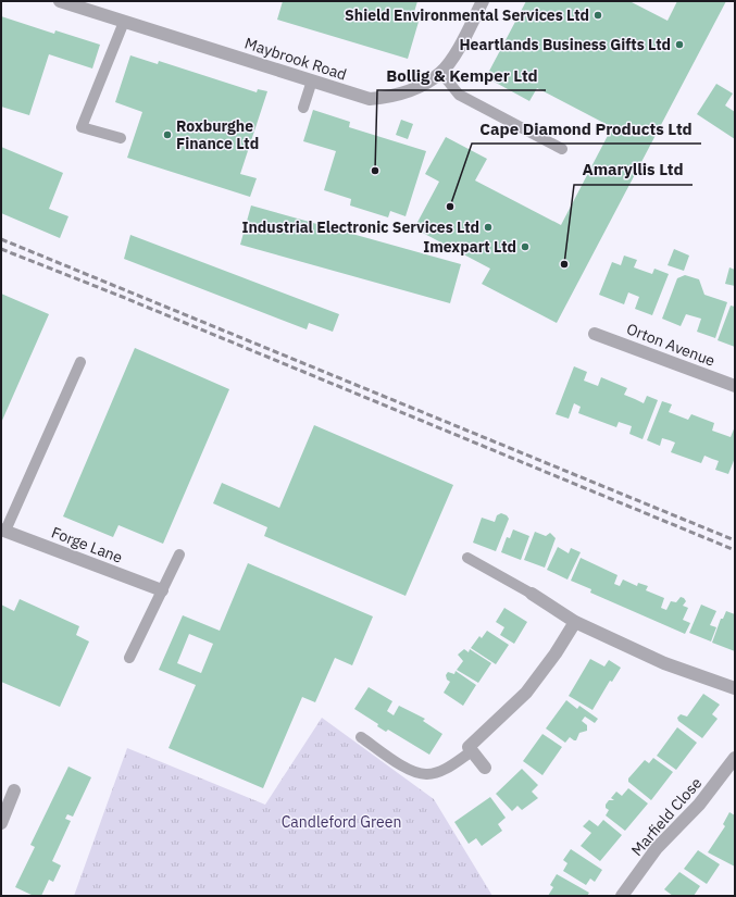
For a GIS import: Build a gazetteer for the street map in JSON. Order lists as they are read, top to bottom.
{
  "streets": {
    "street": [
      "Maybrook Road",
      "Orton Avenue",
      "Forge Lane",
      "Marfield Close"
    ]
  },
  "parks": ["Candleford Green"],
  "places": [
    "Shield Environmental Services Ltd",
    "Heartlands Business Gifts Ltd",
    "Roxburghe Finance Ltd",
    "Bollig & Kemper Ltd",
    "Cape Diamond Products Ltd",
    "Industrial Electronic Services Ltd",
    "Imexpart Ltd",
    "Amaryllis Ltd"
  ]
}
